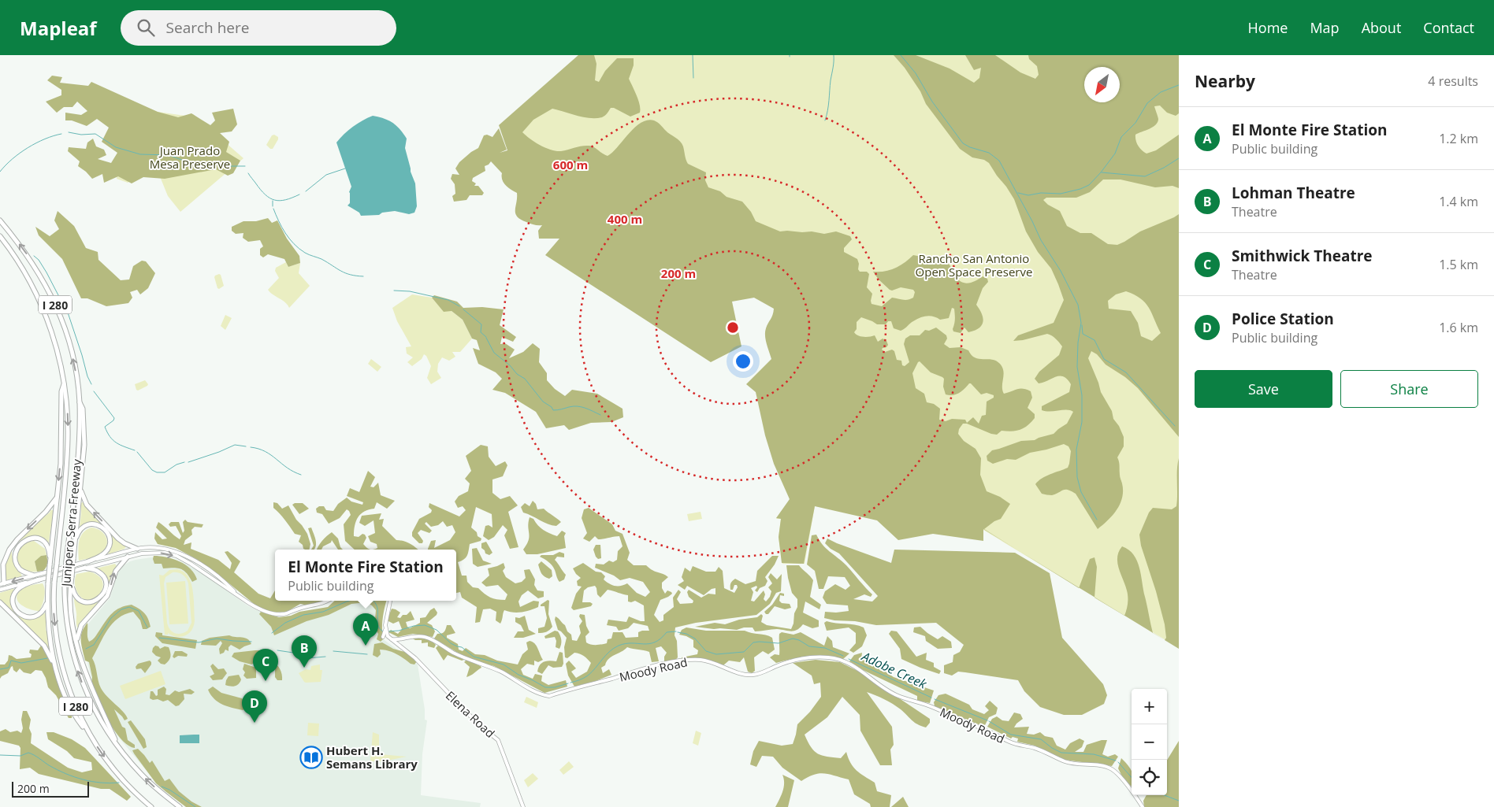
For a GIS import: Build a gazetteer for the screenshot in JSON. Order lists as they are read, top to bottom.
{
  "streets": {
    "highway": ["I 280", "Junipero Serra Freeway"],
    "street": ["Moody Road", "Elena Road"]
  },
  "crossings": [
    ["Moody Road", "Elena Road"]
  ],
  "water": ["Adobe Creek"],
  "parks": ["Juan Prado Mesa Preserve", "Rancho San Antonio Open Space Preserve"],
  "places": {
    "library": ["Hubert H. Semans Library"]
  },
  "scale_bar": "200 m",
  "north": "bottom left",
  "page": {
    "header": "Mapleaf",
    "search": "Search here",
    "nav": [
      "Home",
      "Map",
      "About",
      "Contact"
    ],
    "heading": ["Nearby", "4 results"],
    "list": [
      {
        "mark": "A",
        "name": "El Monte Fire Station",
        "note": "Public building",
        "value": "1.2 km"
      },
      {
        "mark": "B",
        "name": "Lohman Theatre",
        "note": "Theatre",
        "value": "1.4 km"
      },
      {
        "mark": "C",
        "name": "Smithwick Theatre",
        "note": "Theatre",
        "value": "1.5 km"
      },
      {
        "mark": "D",
        "name": "Police Station",
        "note": "Public building",
        "value": "1.6 km"
      }
    ],
    "buttons": ["Save", "Share"],
    "popup": ["El Monte Fire Station", "Public building"],
    "pins": [
      "A",
      "B",
      "C",
      "D"
    ],
    "map_buttons": ["+", "−"],
    "scale": "200 m"
  },
  "rings": ["600 m", "400 m", "200 m"]
}
